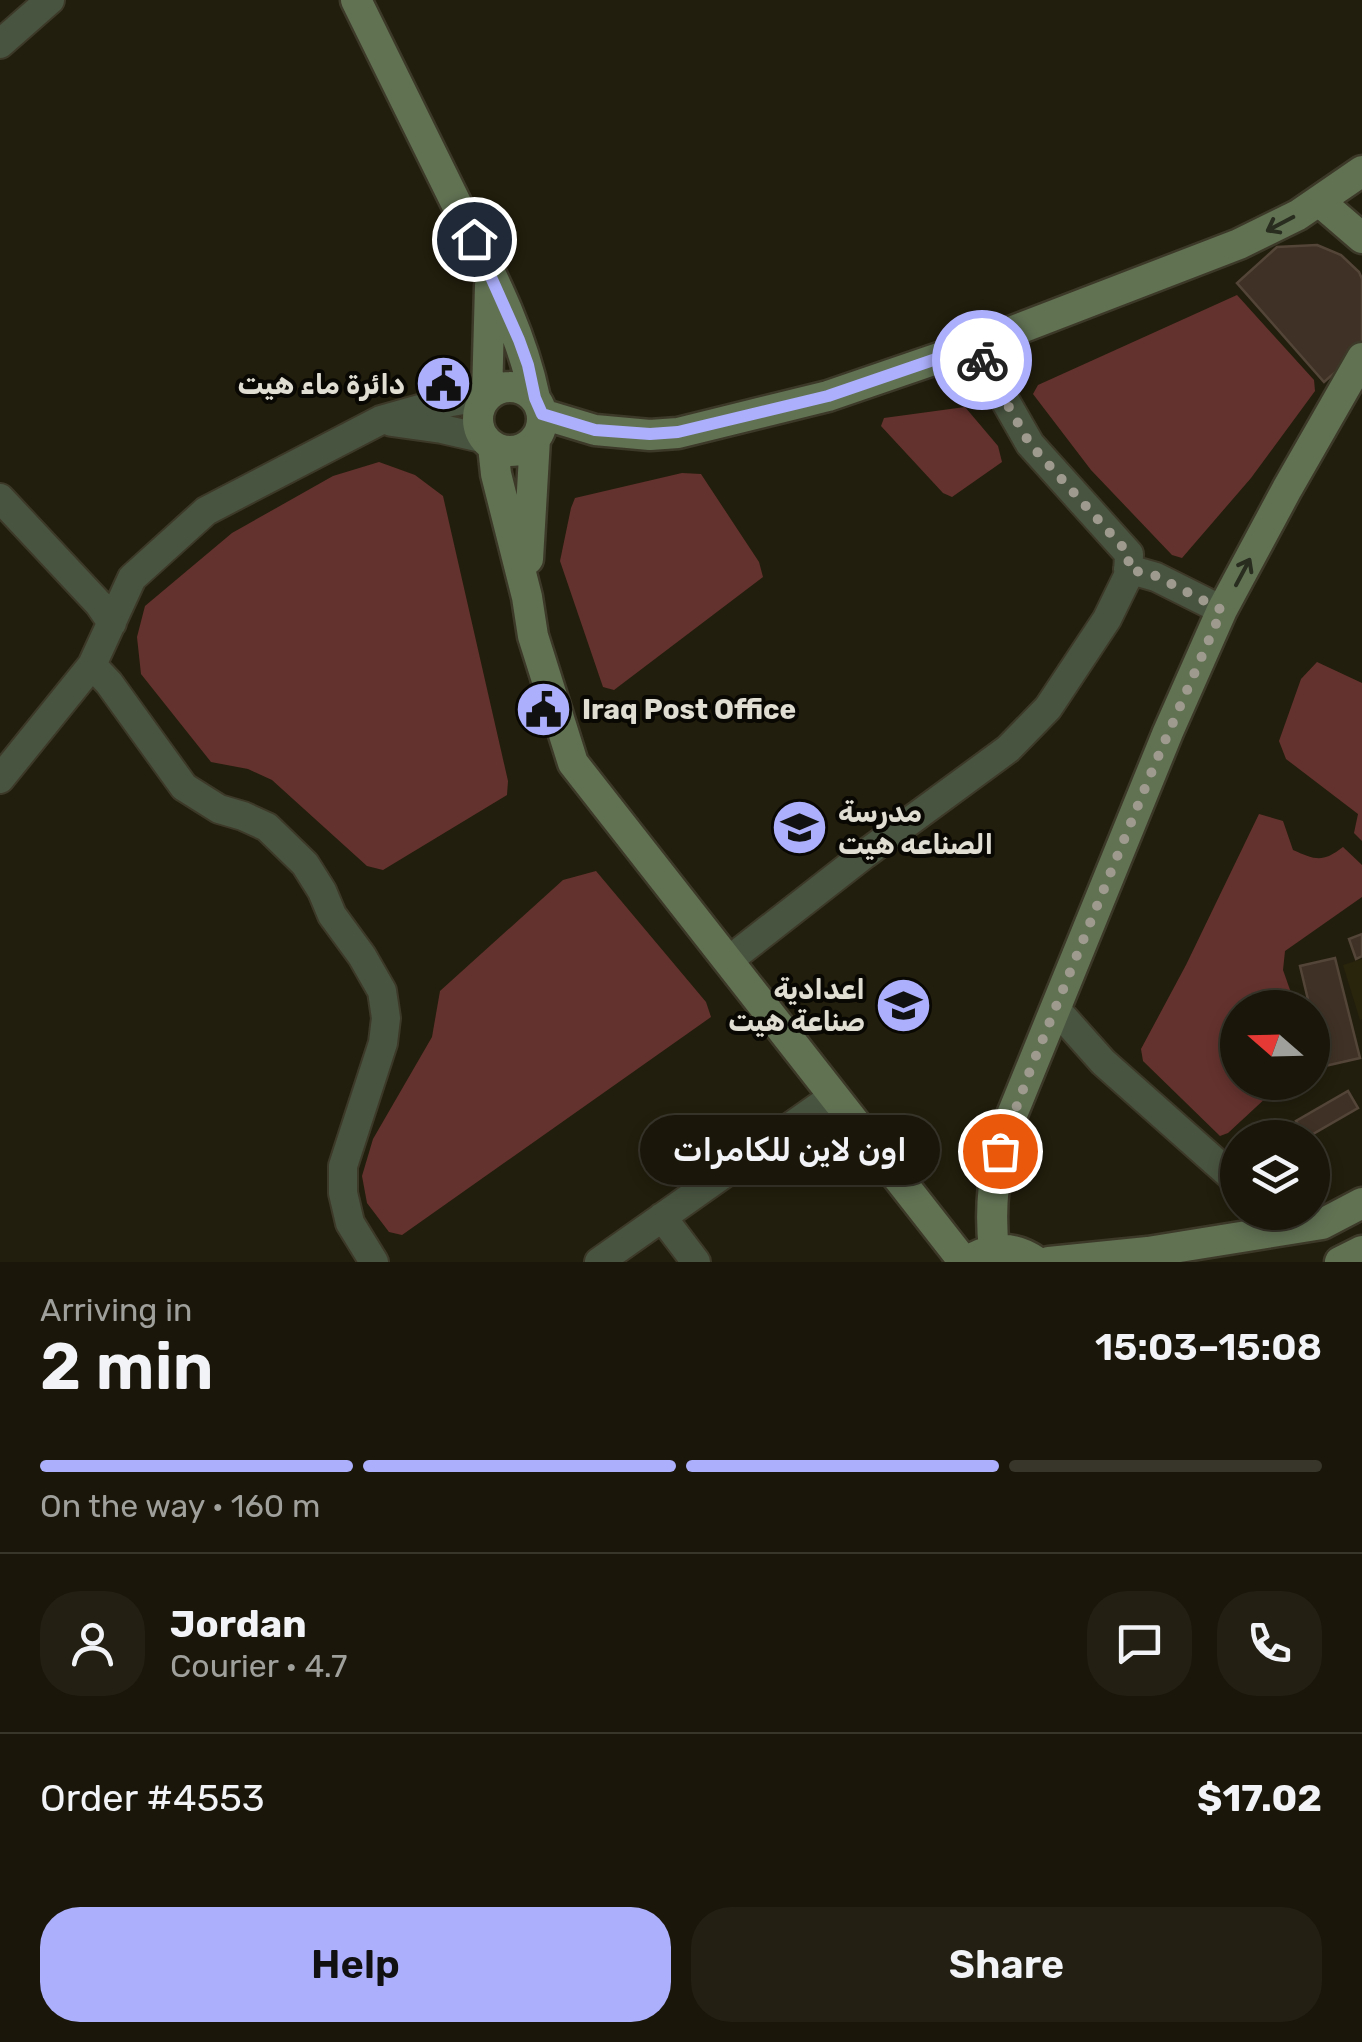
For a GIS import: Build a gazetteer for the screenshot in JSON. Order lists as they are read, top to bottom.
{
  "places": {
    "public building": ["دائرة ماء هيت", "Iraq Post Office"],
    "school or university": ["مدرسة الصناعه هيت", "اعدادية صناعة هيت"],
    "other": ["اون لاين للكامرات"]
  },
  "north": "left",
  "page": {
    "bubble": "اون لاين للكامرات",
    "heading": ["2 min", "Arriving in", "15:03–15:08"],
    "panel": [
      "Jordan",
      "Courier · 4.7",
      "Order #4553",
      "$17.02"
    ],
    "bar": "On the way · 160 m",
    "buttons": ["Help", "Share"]
  }
}
